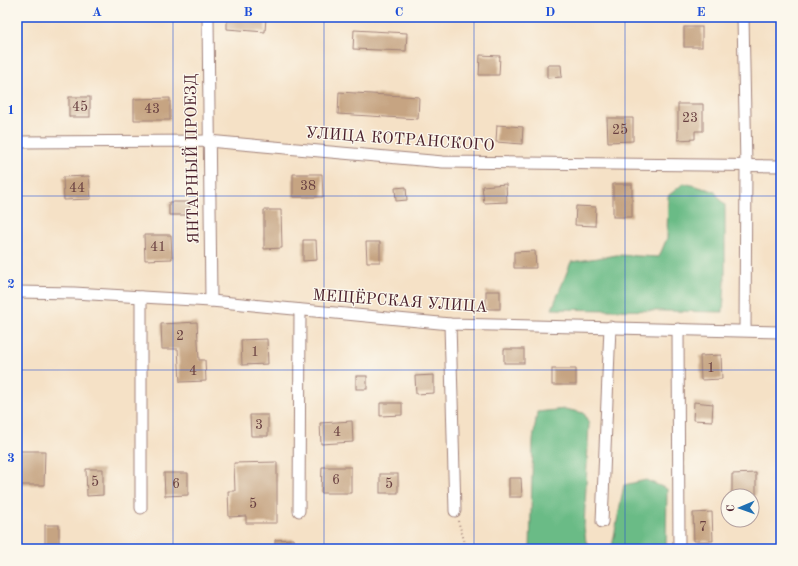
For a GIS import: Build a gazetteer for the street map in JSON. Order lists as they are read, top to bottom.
{
  "streets": {
    "street": ["УЛИЦА КОТРАНСКОГО", "ЯНТАРНЫЙ ПРОЕЗД", "МЕЩЁРСКАЯ УЛИЦА"]
  },
  "crossings": [
    ["УЛИЦА КОТРАНСКОГО", "ЯНТАРНЫЙ ПРОЕЗД"],
    ["ЯНТАРНЫЙ ПРОЕЗД", "МЕЩЁРСКАЯ УЛИЦА"]
  ],
  "house_numbers": [
    "45",
    "43",
    "23",
    "25",
    "38",
    "44",
    "41",
    "2",
    "1",
    "1",
    "4",
    "3",
    "4",
    "6",
    "5",
    "6",
    "5",
    "5",
    "7"
  ],
  "north": "left",
  "grid": {
    "columns": [
      "A",
      "B",
      "C",
      "D",
      "E"
    ],
    "rows": ["1", "2", "3"]
  }
}
